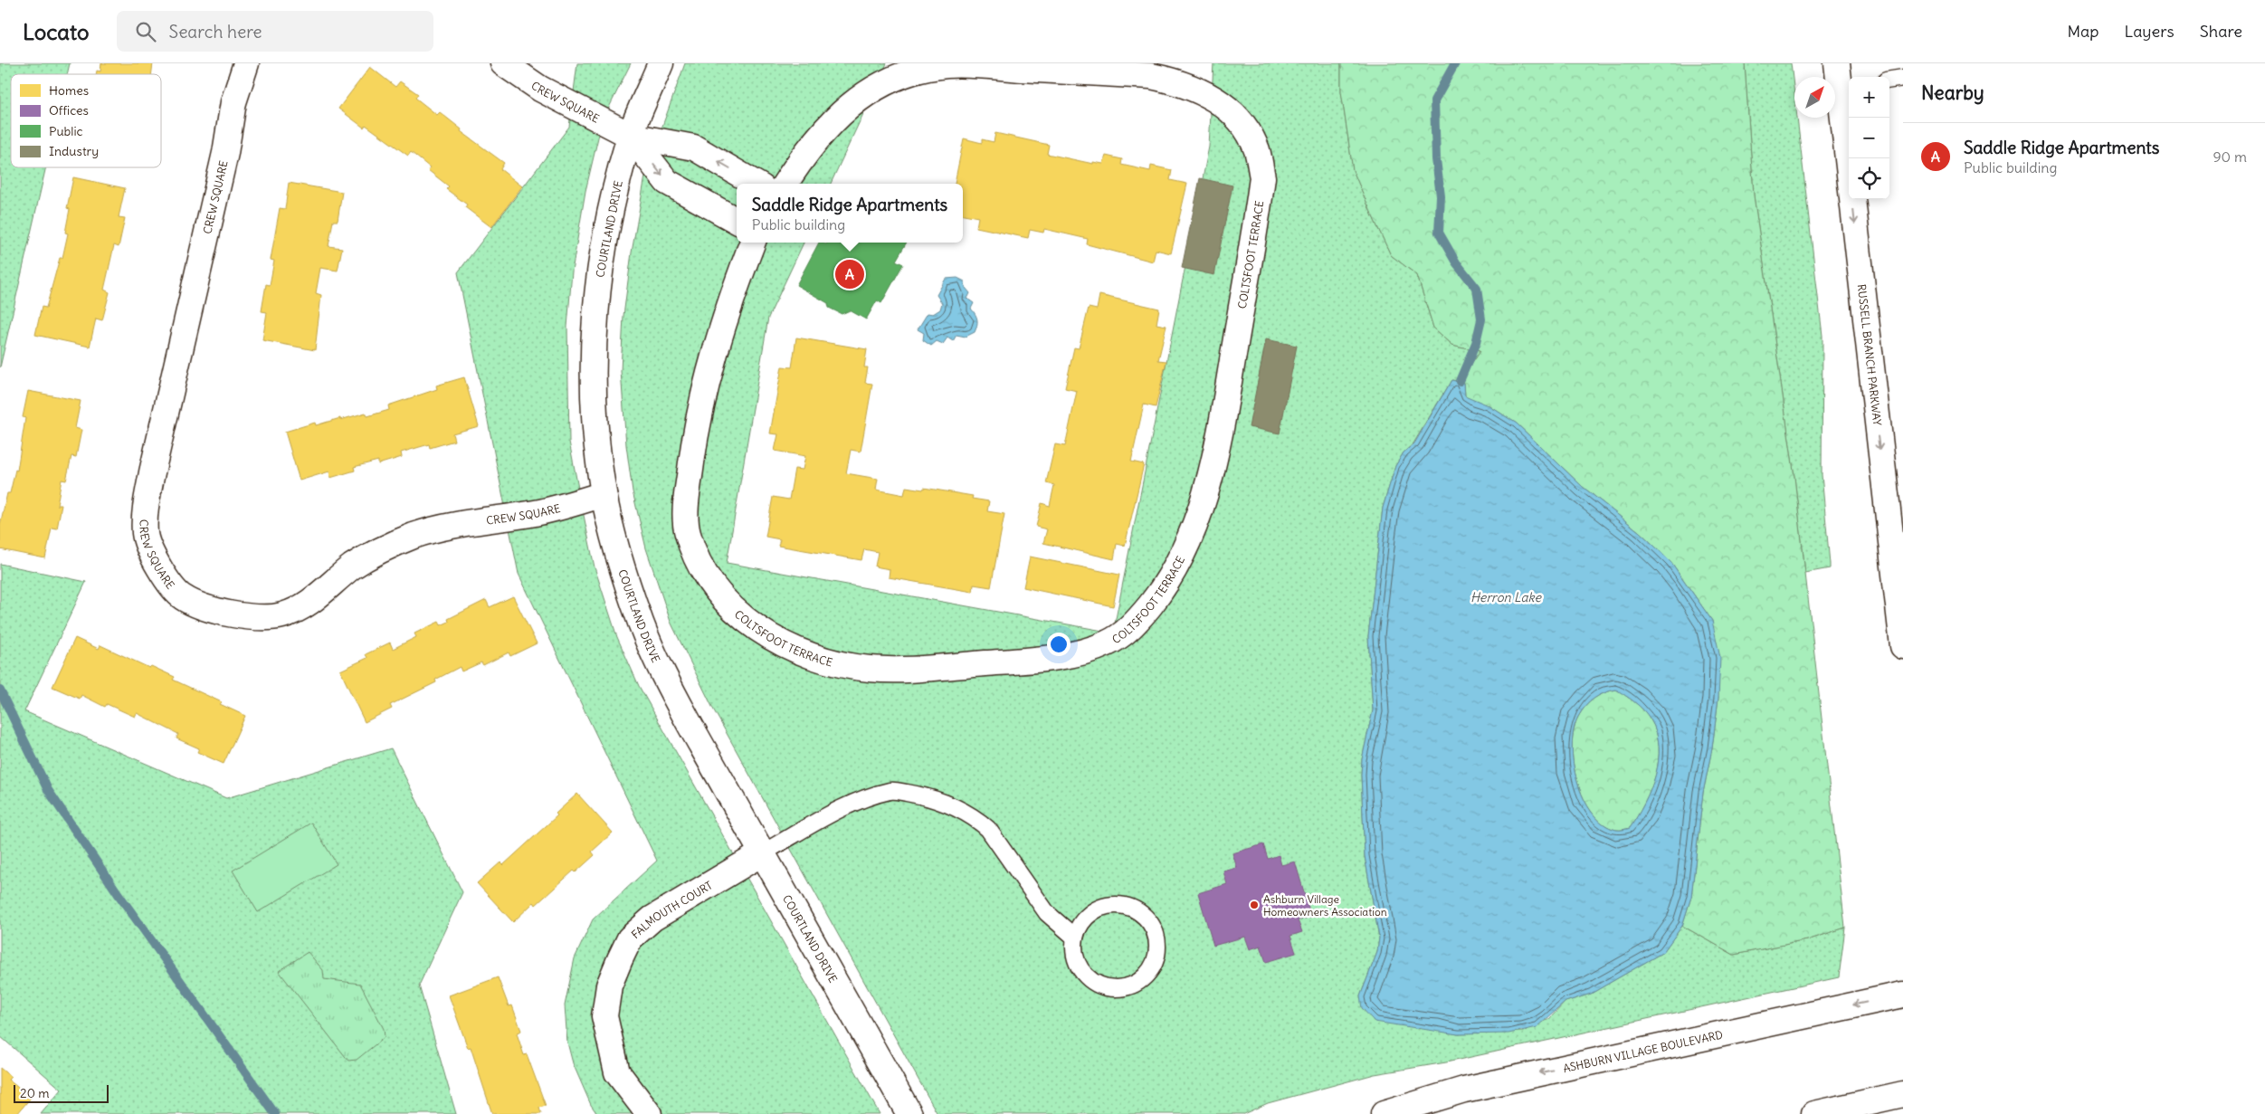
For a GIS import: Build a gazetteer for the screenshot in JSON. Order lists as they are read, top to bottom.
{
  "streets": {
    "street": [
      "CREW SQUARE",
      "COURTLAND DRIVE",
      "COLTSFOOT TERRACE",
      "RUSSELL BRANCH PARKWAY",
      "FALMOUTH COURT",
      "ASHBURN VILLAGE BOULEVARD"
    ]
  },
  "crossings": [
    ["CREW SQUARE", "COURTLAND DRIVE"],
    ["COURTLAND DRIVE", "FALMOUTH COURT"]
  ],
  "one_way": ["RUSSELL BRANCH PARKWAY", "ASHBURN VILLAGE BOULEVARD"],
  "water": ["Herron Lake"],
  "places": ["Ashburn Village Homeowners Association"],
  "legend": [
    "Homes",
    "Offices",
    "Public",
    "Industry"
  ],
  "scale_bar": "20 m",
  "north": "top right",
  "page": {
    "header": "Locato",
    "search": "Search here",
    "nav": ["Map", "Layers", "Share"],
    "heading": "Nearby",
    "map_buttons": ["+", "−"],
    "list": [
      {
        "mark": "A",
        "name": "Saddle Ridge Apartments",
        "note": "Public building",
        "value": "90 m"
      }
    ],
    "popup": ["Saddle Ridge Apartments", "Public building"],
    "pins": "A",
    "scale": "20 m"
  }
}
